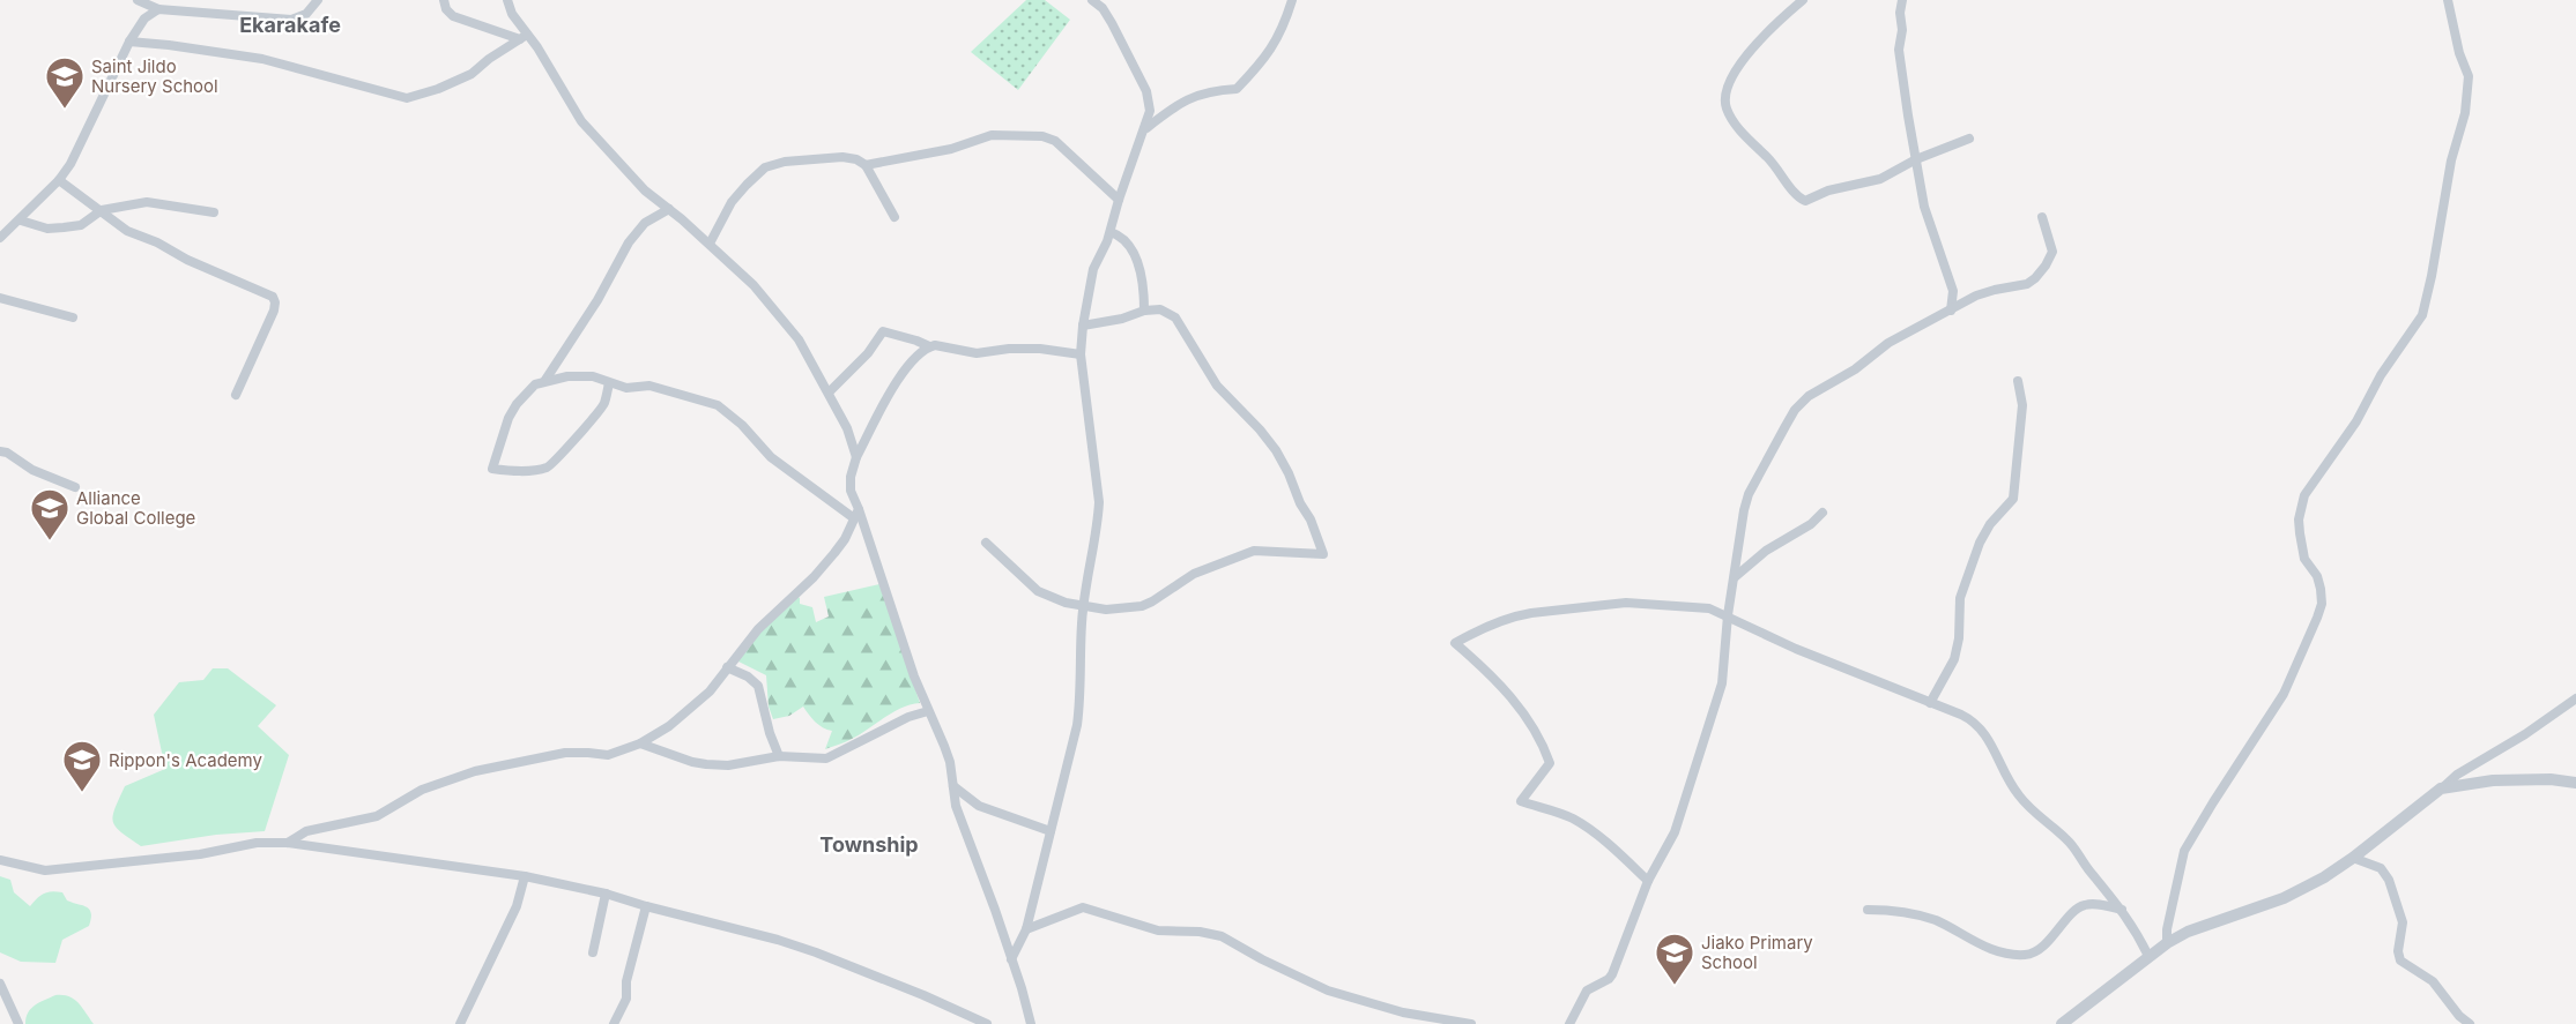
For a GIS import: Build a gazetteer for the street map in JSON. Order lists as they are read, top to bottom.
{
  "districts": ["Ekarakafe", "Township"],
  "places": {
    "school or university": [
      "Saint Jildo Nursery School",
      "Alliance Global College",
      "Rippon's Academy",
      "Jiako Primary School"
    ]
  }
}
